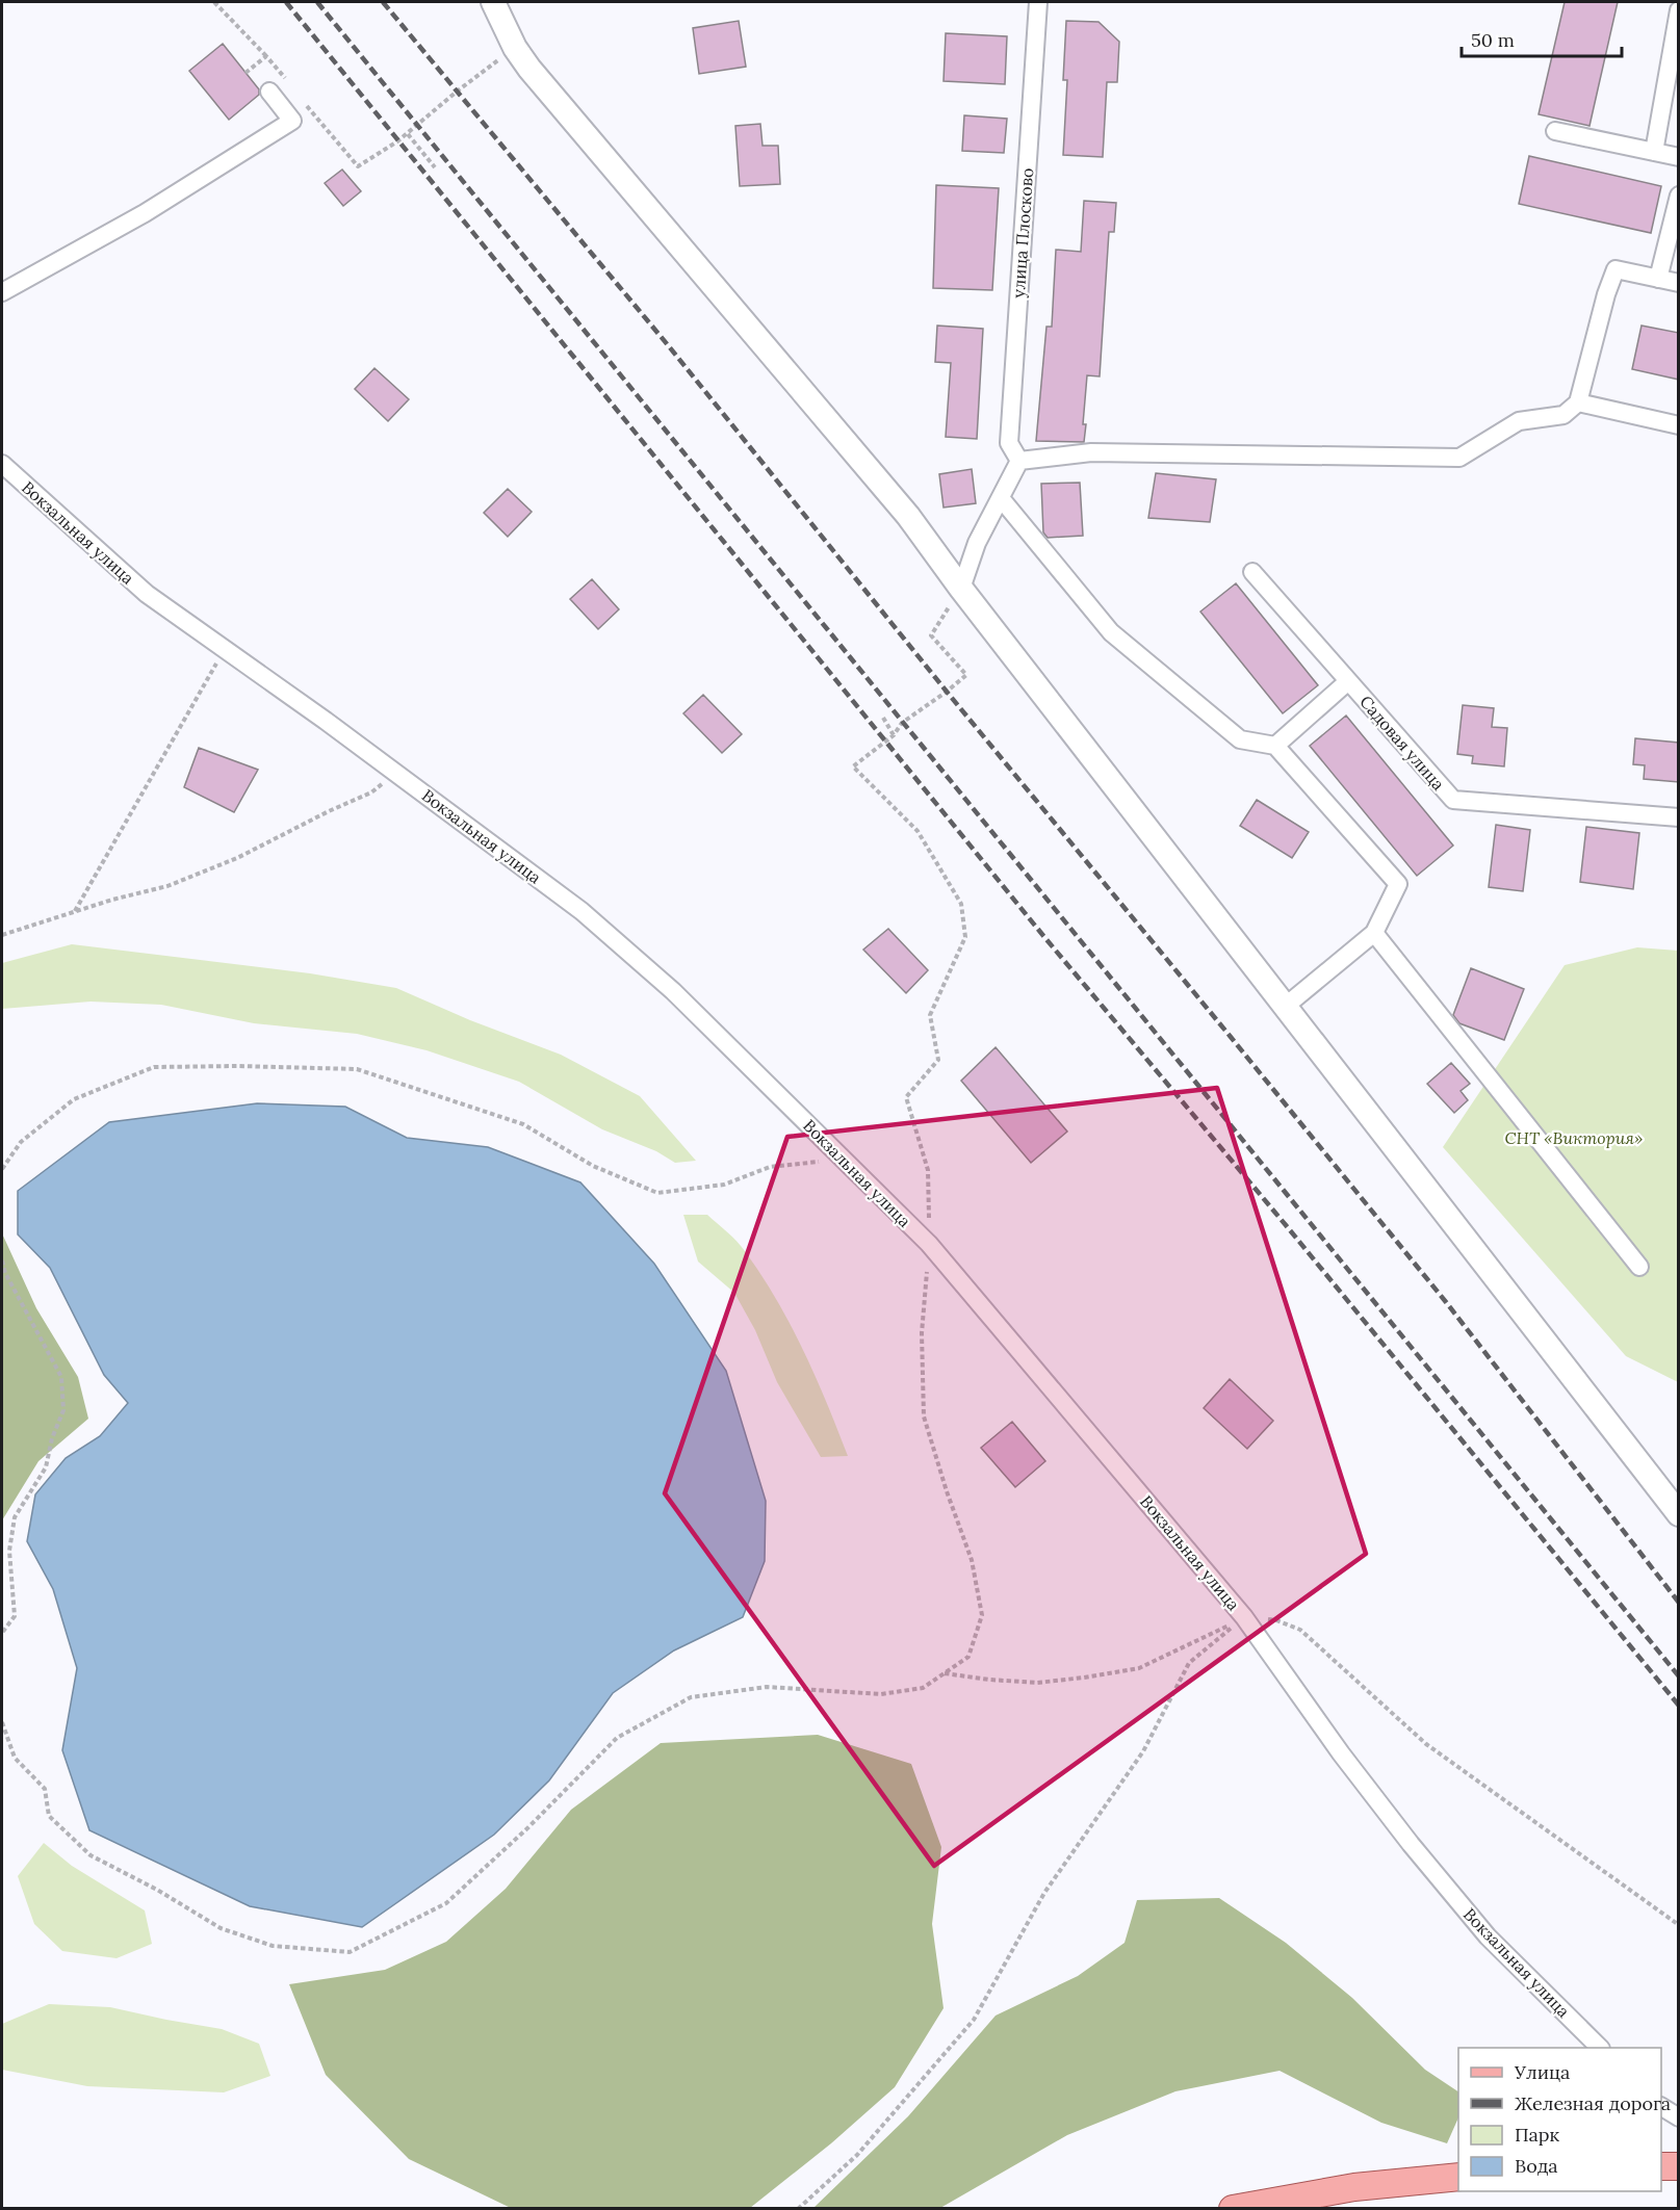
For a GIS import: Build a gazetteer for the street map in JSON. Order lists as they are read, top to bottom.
{
  "streets": {
    "street": ["улица Плосково", "Вокзальная улица", "Садовая улица"]
  },
  "parks": ["СНТ «Виктория»"],
  "legend": [
    "Улица",
    "Железная дорога",
    "Парк",
    "Вода"
  ],
  "scale_bar": "50 m"
}
